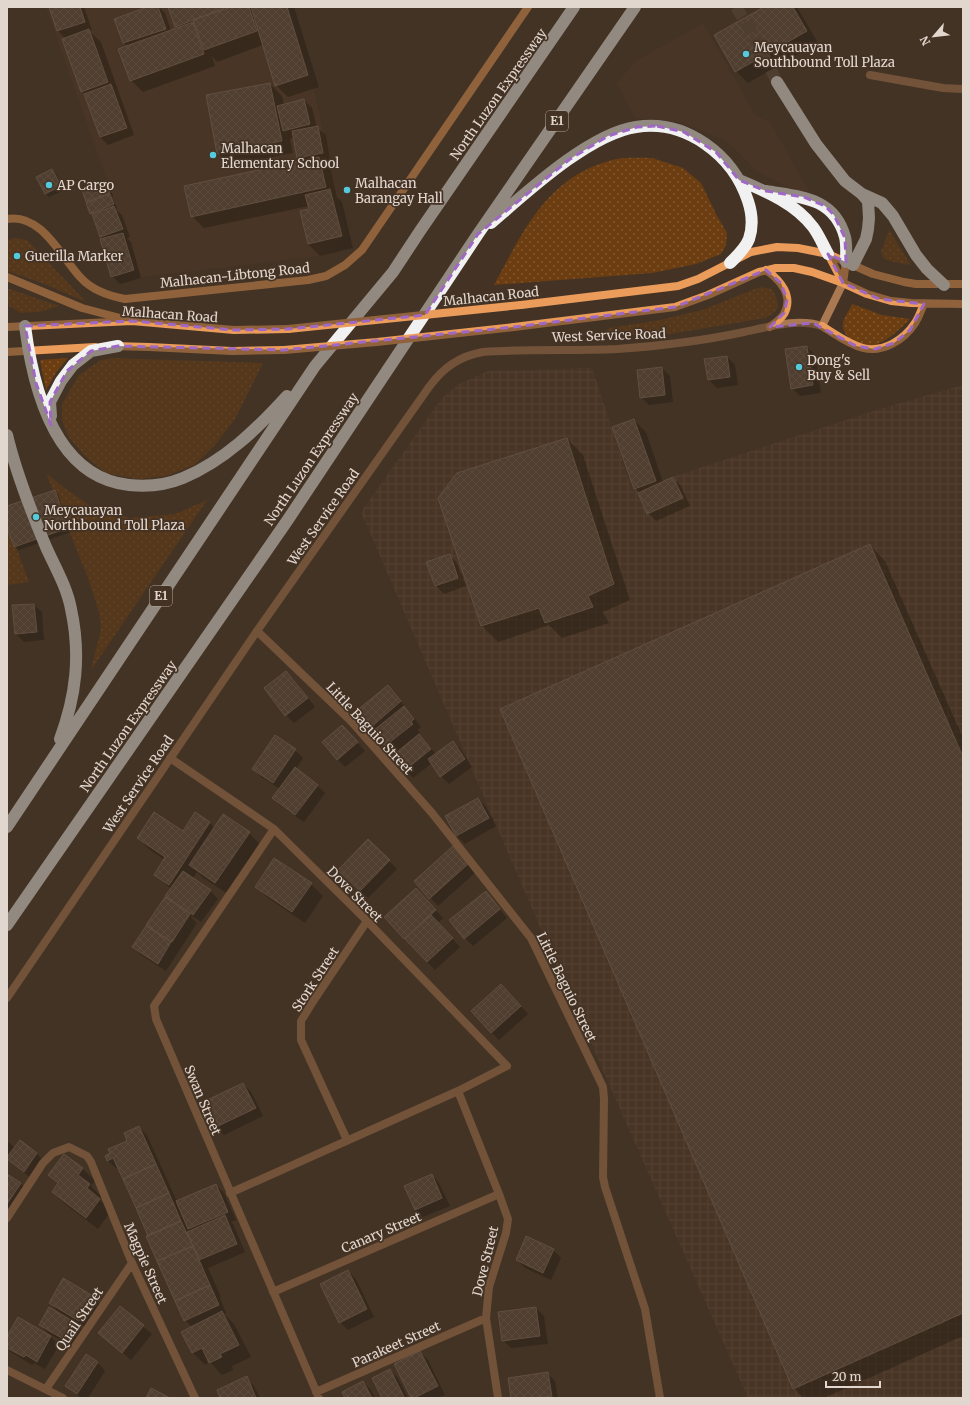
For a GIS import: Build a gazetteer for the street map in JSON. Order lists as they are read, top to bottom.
{
  "streets": {
    "highway": ["North Luzon Expressway", "E1"],
    "main road": ["Malhacan-Libtong Road", "Malhacan Road"],
    "street": [
      "West Service Road",
      "Little Baguio Street",
      "Dove Street",
      "Stork Street",
      "Swan Street",
      "Canary Street",
      "Magpie Street",
      "Quail Street",
      "Parakeet Street"
    ]
  },
  "crossings": [
    ["West Service Road", "Little Baguio Street"],
    ["West Service Road", "Dove Street"],
    ["Dove Street", "Stork Street"],
    ["Dove Street", "Swan Street"],
    ["Dove Street", "Canary Street"],
    ["Dove Street", "Parakeet Street"],
    ["Swan Street", "Canary Street"],
    ["Swan Street", "Parakeet Street"],
    ["Magpie Street", "Quail Street"]
  ],
  "places": [
    "Meycauayan Southbound Toll Plaza",
    "Malhacan Elementary School",
    "AP Cargo",
    "Malhacan Barangay Hall",
    "Guerilla Marker",
    "Dong's Buy & Sell",
    "Meycauayan Northbound Toll Plaza"
  ],
  "scale_bar": "20 m",
  "north": "bottom left"
}
